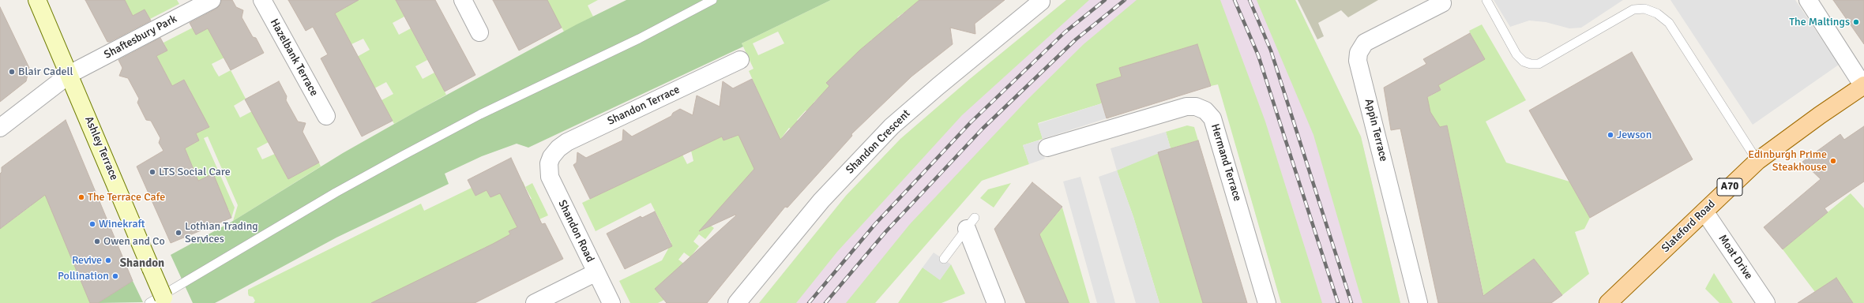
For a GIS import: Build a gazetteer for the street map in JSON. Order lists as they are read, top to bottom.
{
  "streets": {
    "main road": ["A70", "Slateford Road"],
    "street": [
      "Shaftesbury Park",
      "Hazelbank Terrace",
      "Shandon Terrace",
      "Appin Terrace",
      "Shandon Crescent",
      "Ashley Terrace",
      "Hermand Terrace",
      "Shandon Road",
      "Moat Drive"
    ]
  },
  "crossings": [
    ["Shaftesbury Park", "Ashley Terrace"],
    ["Shandon Terrace", "Shandon Road"],
    ["Slateford Road", "Moat Drive"]
  ],
  "districts": ["Shandon"],
  "places": [
    "The Maltings",
    "Blair Cadell",
    "Jewson",
    "Edinburgh Prime Steakhouse",
    "LTS Social Care",
    "The Terrace Cafe",
    "Winekraft",
    "Lothian Trading Services",
    "Owen and Co",
    "Revive",
    "Pollination"
  ]
}
